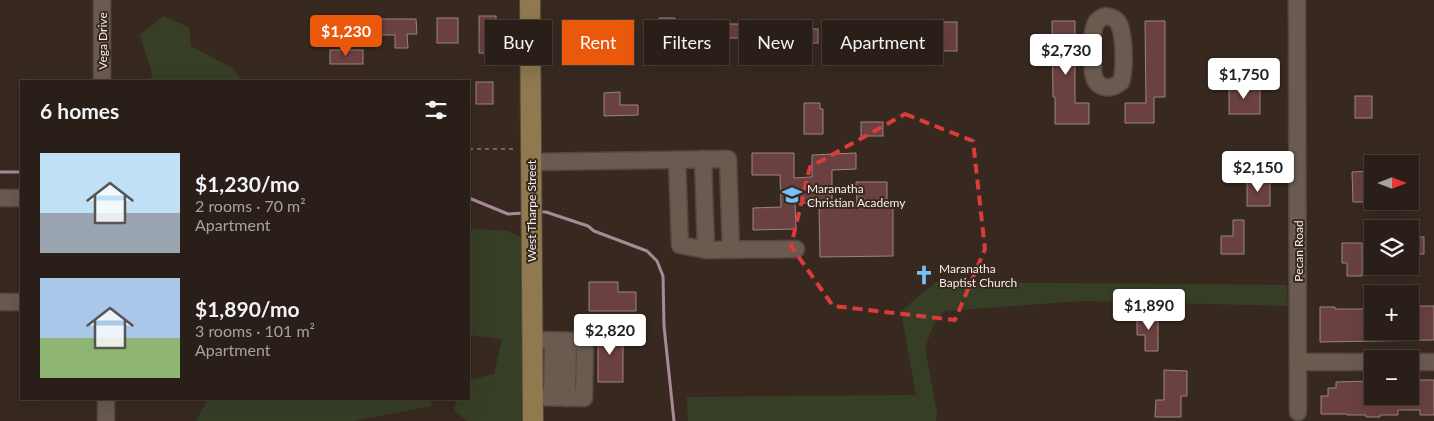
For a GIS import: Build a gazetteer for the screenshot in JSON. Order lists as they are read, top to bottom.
{
  "streets": {
    "main road": ["West Tharpe Street"],
    "street": ["Vega Drive", "Pecan Road"]
  },
  "places": {
    "school or university": ["Maranatha Christian Academy"],
    "church": ["Maranatha Baptist Church"]
  },
  "north": "right",
  "page": {
    "price": [
      "$1,230",
      "$2,730",
      "$1,750",
      "$2,150",
      "$1,890",
      "$2,820"
    ],
    "chip": [
      "Buy",
      "Rent",
      "Filters",
      "New",
      "Apartment"
    ],
    "heading": "6 homes",
    "list": [
      {
        "name": "$1,230/mo",
        "note": "2 rooms · 70 m² · Apartment"
      },
      {
        "name": "$1,890/mo",
        "note": "3 rooms · 101 m² · Apartment"
      }
    ],
    "map_buttons": ["+", "−"]
  }
}
